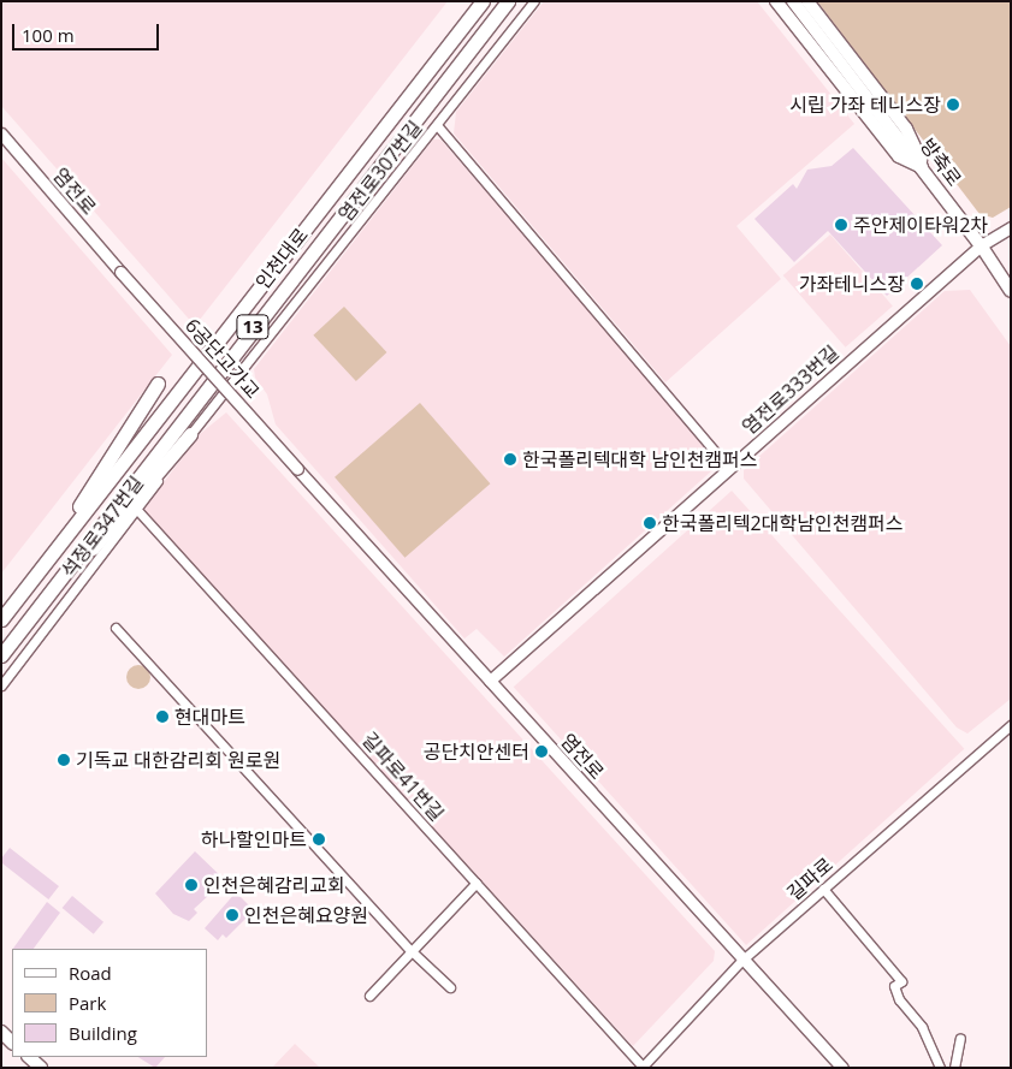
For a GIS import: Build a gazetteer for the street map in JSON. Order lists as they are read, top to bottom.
{
  "streets": {
    "highway": ["인천대로", "13"],
    "main road": ["방축로"],
    "street": [
      "염전로307번길",
      "염전로",
      "6공단고가교",
      "염전로333번길",
      "석정로347번길",
      "길파로41번길",
      "길파로"
    ]
  },
  "crossings": [
    ["방축로", "염전로333번길"],
    ["염전로307번길", "석정로347번길"],
    ["염전로", "6공단고가교"],
    ["염전로", "염전로333번길"],
    ["염전로", "길파로"],
    ["석정로347번길", "길파로41번길"],
    ["길파로41번길", "길파로"]
  ],
  "places": [
    "시립 가좌 테니스장",
    "주안제이타워2차",
    "가좌테니스장",
    "한국폴리텍대학 남인천캠퍼스",
    "한국폴리텍2대학남인천캠퍼스",
    "현대마트",
    "공단치안센터",
    "기독교 대한감리회 원로원",
    "하나할인마트",
    "인천은혜감리교회",
    "인천은혜요양원"
  ],
  "legend": ["Road", "Park", "Building"],
  "scale_bar": "100 m"
}
